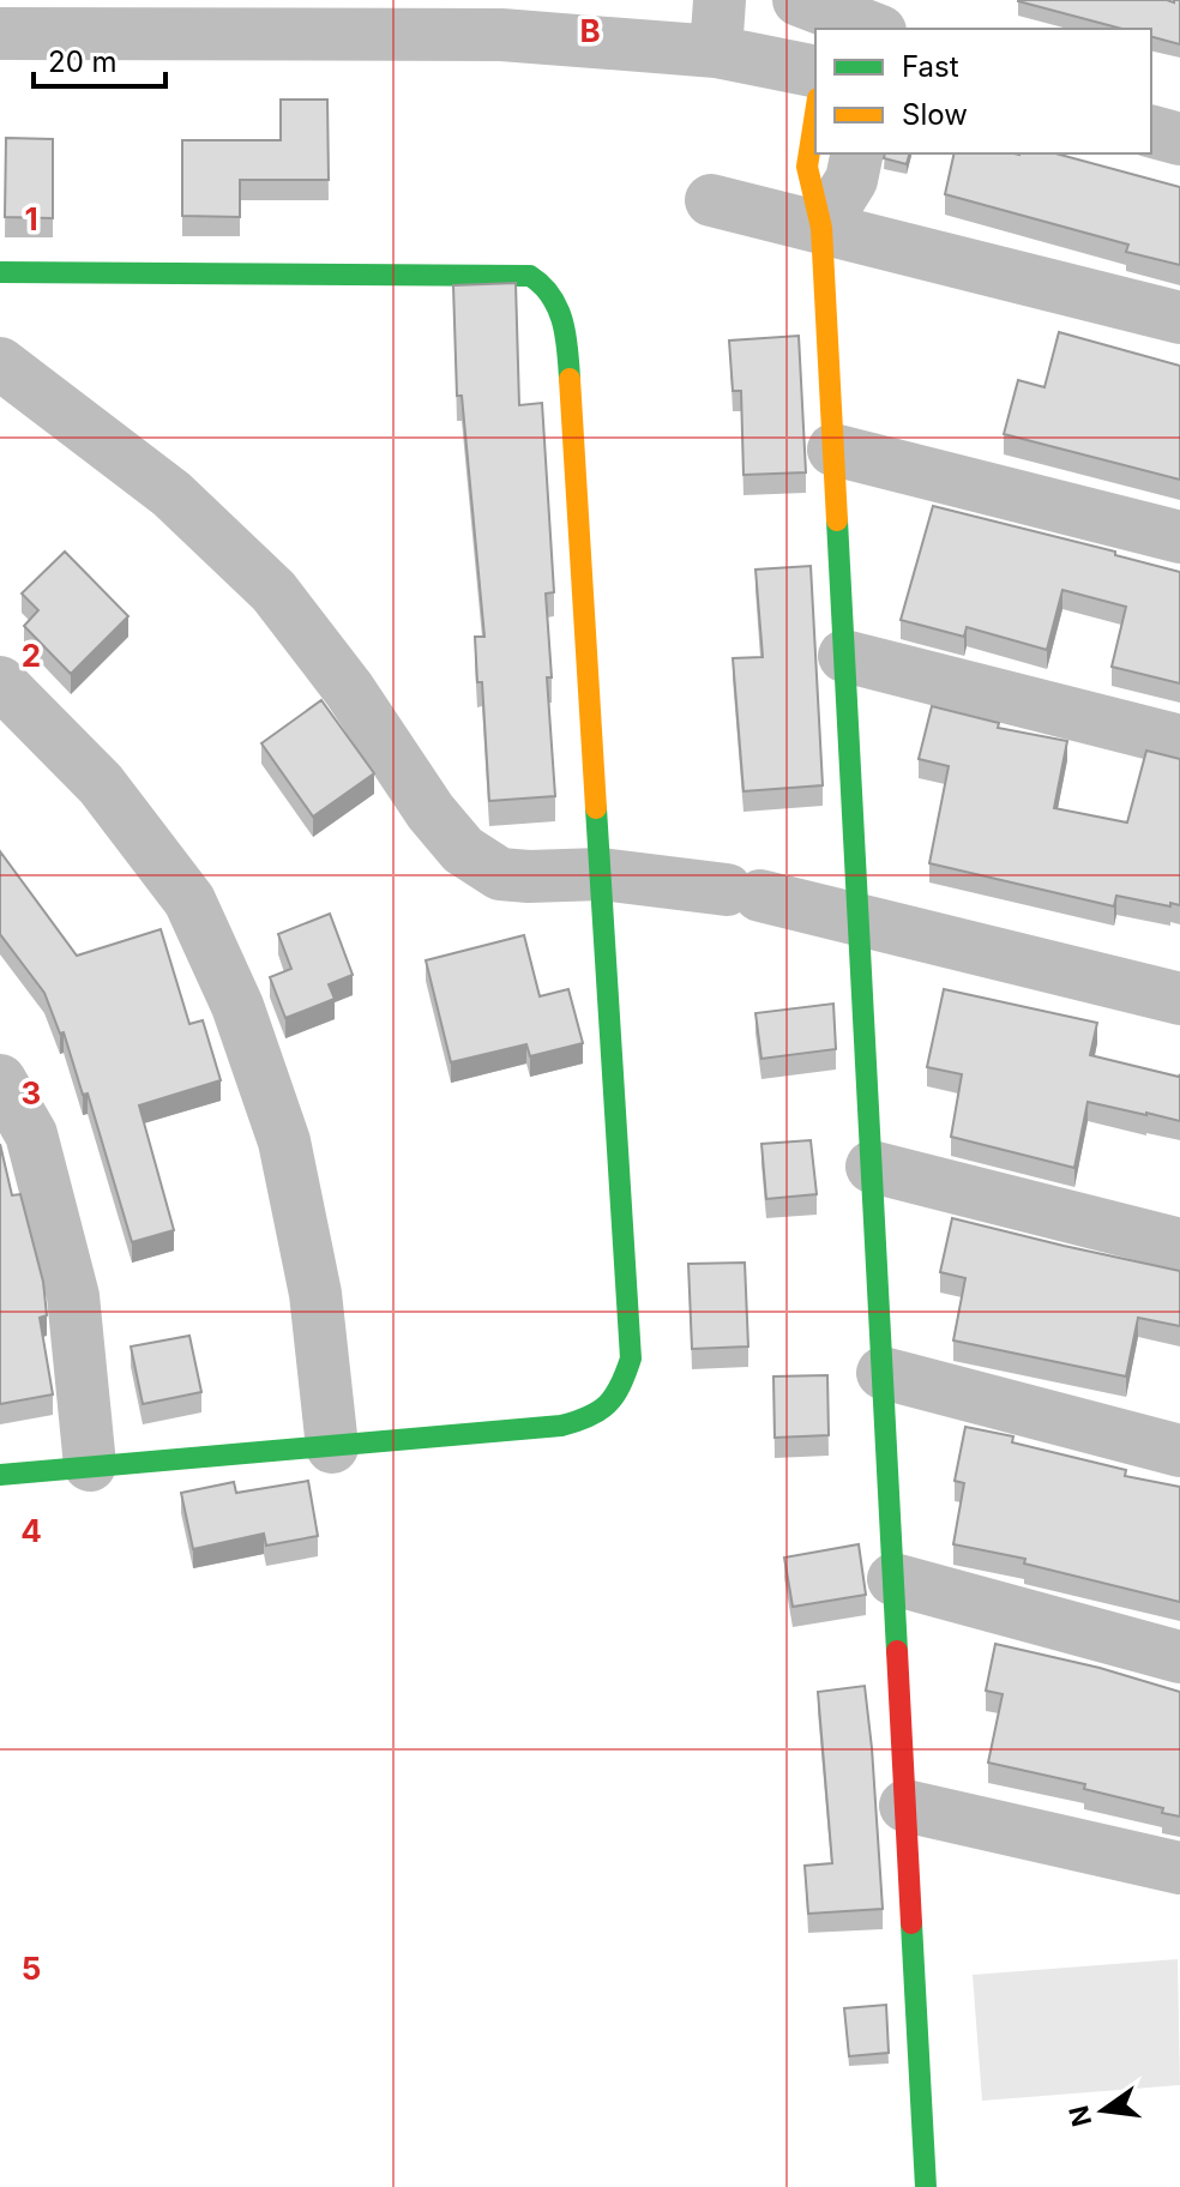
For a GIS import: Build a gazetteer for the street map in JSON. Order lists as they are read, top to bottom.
{
  "legend": ["Fast", "Slow"],
  "scale_bar": "20 m",
  "north": "left",
  "grid": {
    "columns": ["B"],
    "rows": [
      "1",
      "2",
      "3",
      "4",
      "5"
    ]
  }
}
